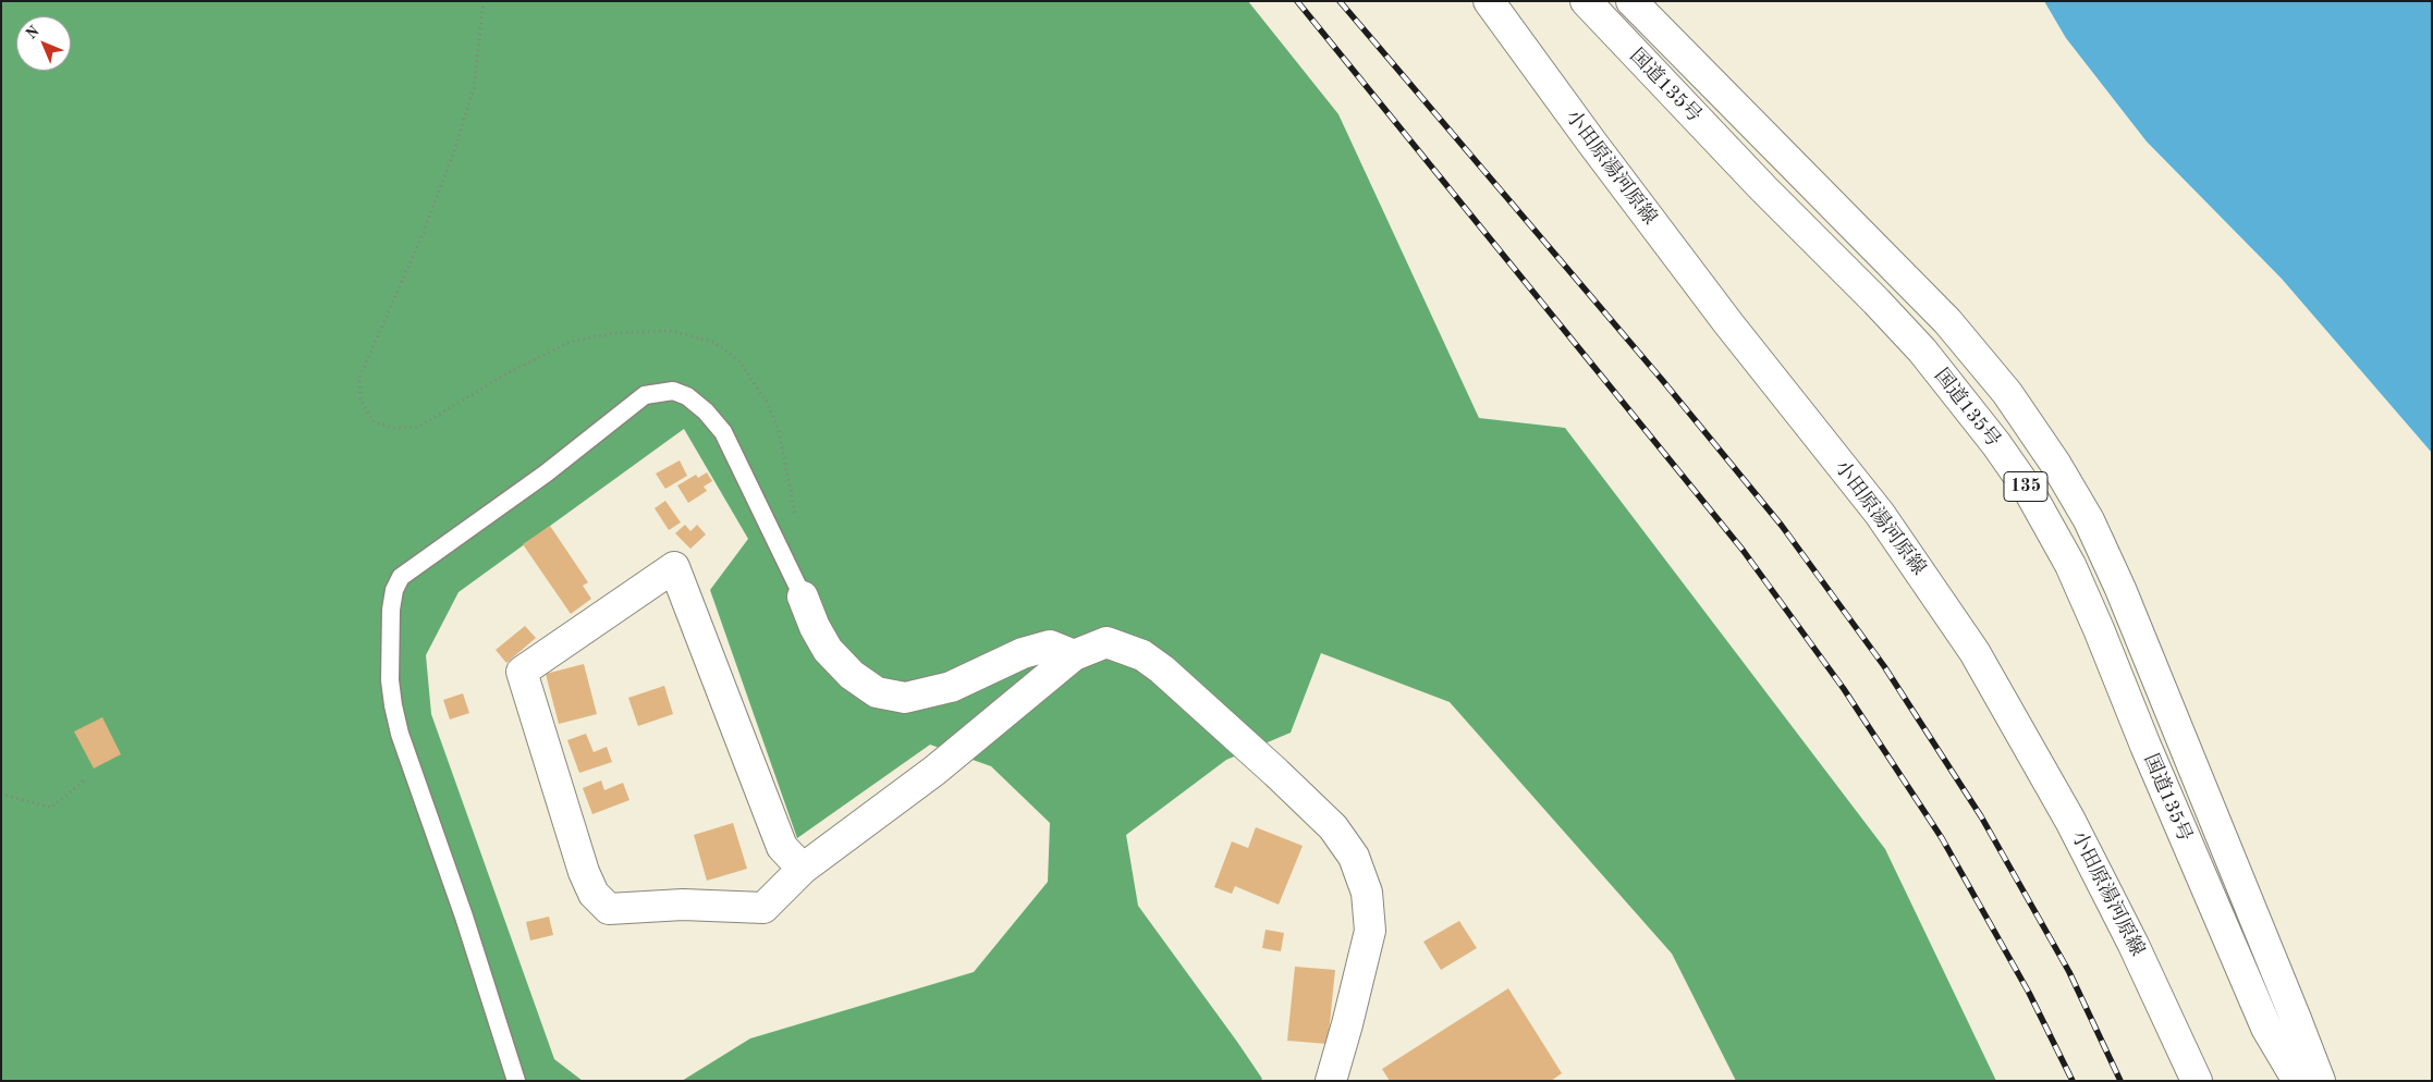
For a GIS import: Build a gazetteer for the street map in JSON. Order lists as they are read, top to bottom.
{
  "streets": {
    "main road": ["国道135号", "小田原湯河原線", "135"]
  },
  "north": "top left"
}
